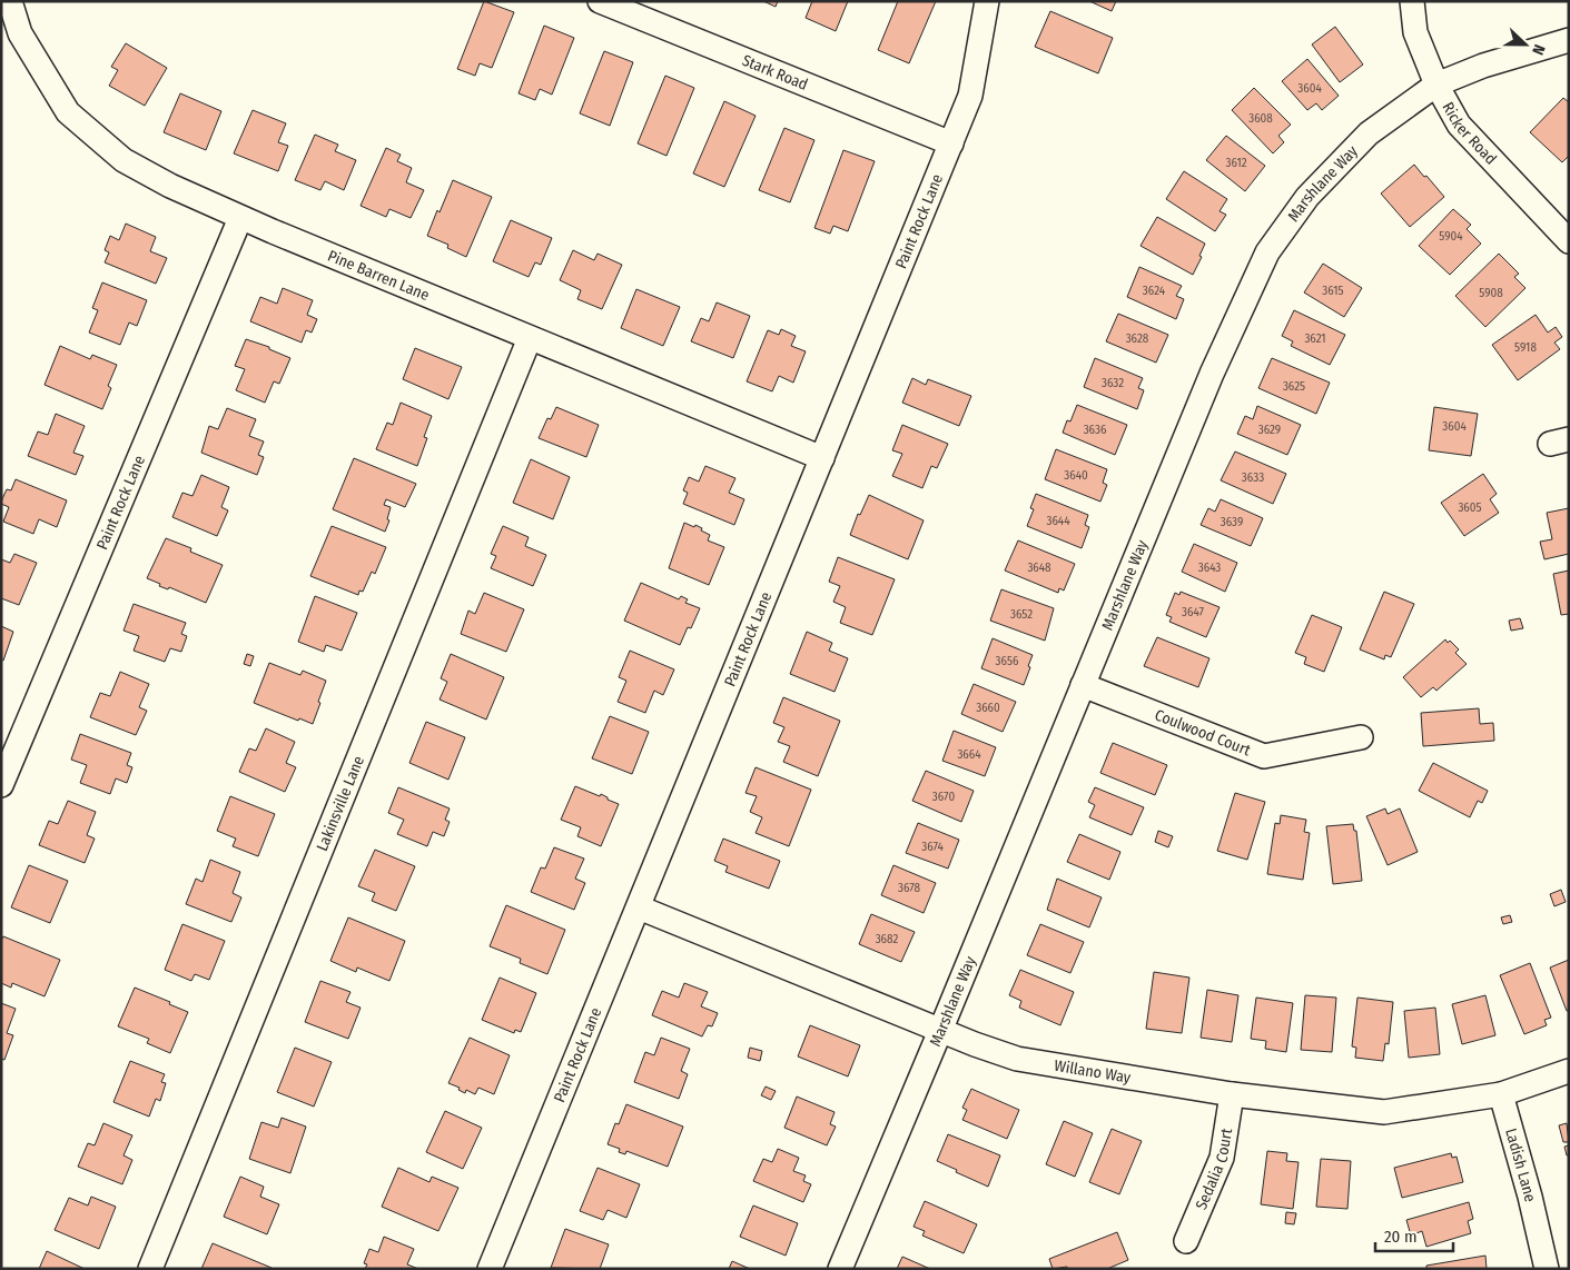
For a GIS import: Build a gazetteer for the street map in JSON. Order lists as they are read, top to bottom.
{
  "streets": {
    "street": [
      "Stark Road",
      "Ricker Road",
      "Marshlane Way",
      "Paint Rock Lane",
      "Pine Barren Lane",
      "Coulwood Court",
      "Lakinsville Lane",
      "Willano Way",
      "Ladish Lane",
      "Sedalia Court"
    ]
  },
  "crossings": [
    ["Stark Road", "Paint Rock Lane"],
    ["Ricker Road", "Marshlane Way"],
    ["Marshlane Way", "Coulwood Court"],
    ["Marshlane Way", "Willano Way"],
    ["Paint Rock Lane", "Pine Barren Lane"],
    ["Paint Rock Lane", "Willano Way"],
    ["Pine Barren Lane", "Lakinsville Lane"],
    ["Willano Way", "Ladish Lane"],
    ["Willano Way", "Sedalia Court"]
  ],
  "house_numbers": [
    "3604",
    "3608",
    "3612",
    "5904",
    "3624",
    "3615",
    "5908",
    "3628",
    "3621",
    "5918",
    "3632",
    "3625",
    "3604",
    "3636",
    "3629",
    "3640",
    "3633",
    "3605",
    "3644",
    "3639",
    "3648",
    "3643",
    "3647",
    "3652",
    "3656",
    "3660",
    "3664",
    "3670",
    "3674",
    "3678",
    "3682"
  ],
  "scale_bar": "20 m",
  "north": "right"
}
